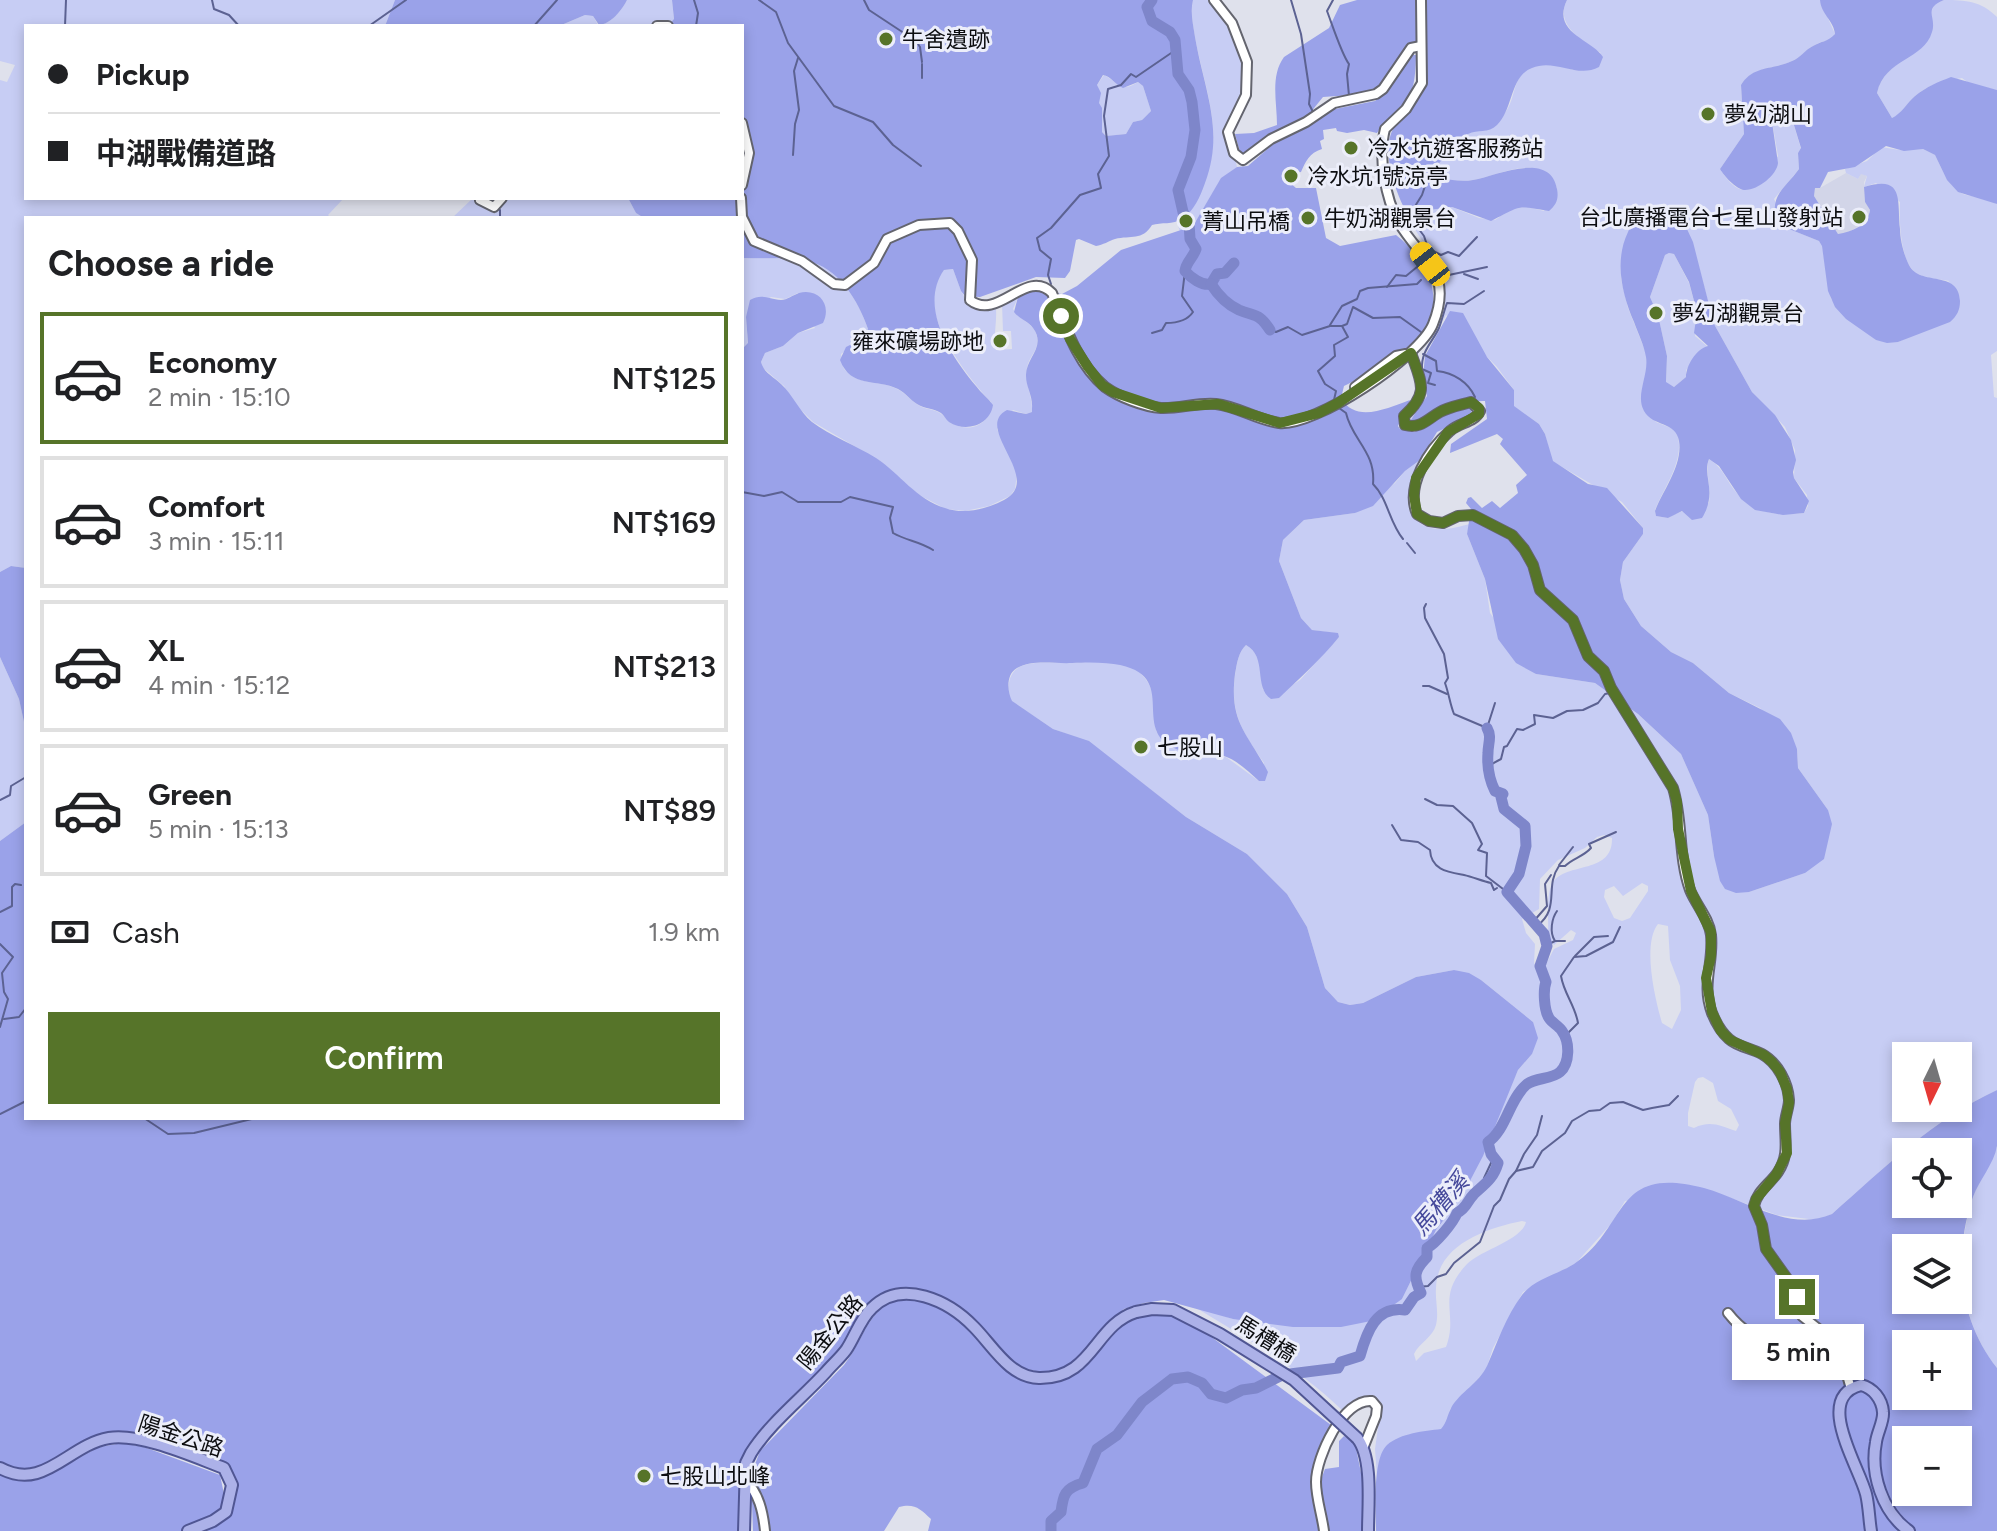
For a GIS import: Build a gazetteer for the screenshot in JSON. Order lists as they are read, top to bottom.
{
  "streets": {
    "main road": ["陽金公路", "馬槽橋"]
  },
  "crossings": [
    ["陽金公路", "馬槽橋"]
  ],
  "water": ["馬槽溪"],
  "places": [
    "牛舍遺跡",
    "夢幻湖山",
    "冷水坑遊客服務站",
    "冷水坑1號涼亭",
    "台北廣播電台七星山發射站",
    "牛奶湖觀景台",
    "菁山吊橋",
    "夢幻湖觀景台",
    "雍來礦場跡地",
    "七股山",
    "七股山北峰"
  ],
  "north": "bottom",
  "page": {
    "banner": ["Pickup", "中湖戰備道路"],
    "heading": "Choose a ride",
    "list": [
      {
        "name": "Economy",
        "note": "2 min · 15:10",
        "value": "NT$125"
      },
      {
        "name": "Comfort",
        "note": "3 min · 15:11",
        "value": "NT$169"
      },
      {
        "name": "XL",
        "note": "4 min · 15:12",
        "value": "NT$213"
      },
      {
        "name": "Green",
        "note": "5 min · 15:13",
        "value": "NT$89"
      }
    ],
    "pay": ["Cash", "1.9 km"],
    "buttons": "Confirm",
    "map_buttons": ["+", "−"],
    "bubble": "5 min"
  }
}
